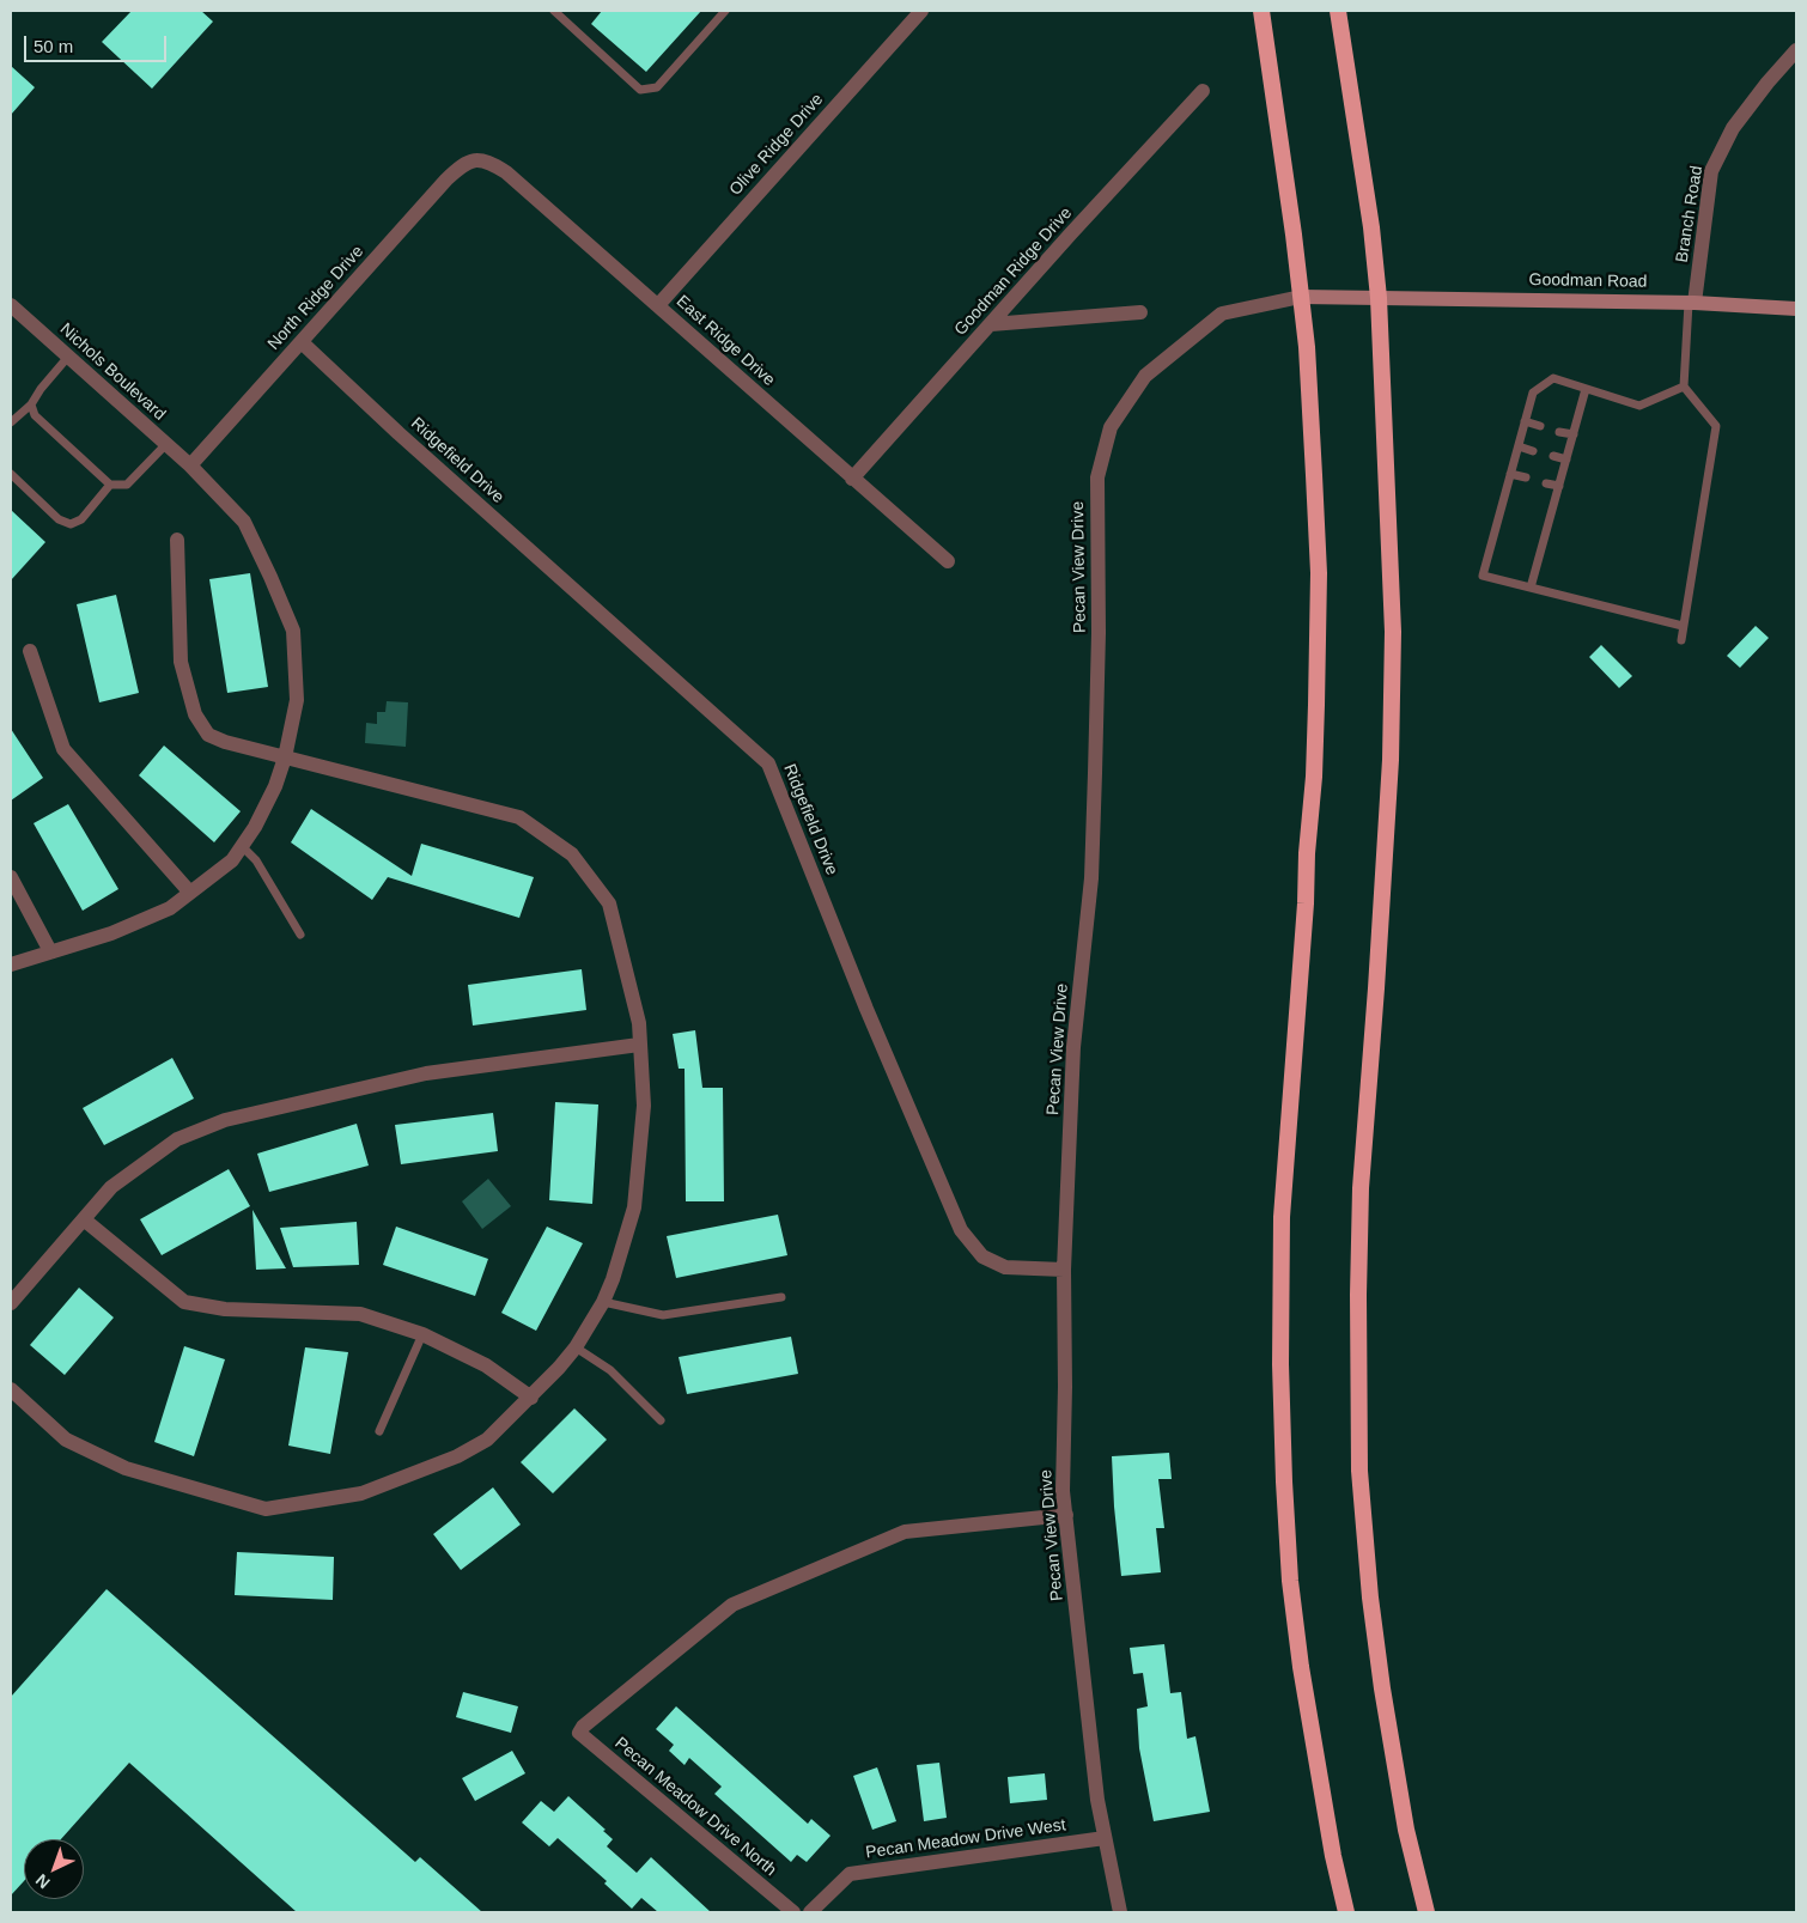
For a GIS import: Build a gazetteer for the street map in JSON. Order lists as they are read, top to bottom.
{
  "streets": {
    "main road": ["Goodman Road"],
    "street": [
      "Olive Ridge Drive",
      "Branch Road",
      "Goodman Ridge Drive",
      "North Ridge Drive",
      "East Ridge Drive",
      "Nichols Boulevard",
      "Ridgefield Drive",
      "Pecan View Drive",
      "Pecan Meadow Drive North",
      "Pecan Meadow Drive West"
    ]
  },
  "crossings": [
    ["Olive Ridge Drive", "East Ridge Drive"],
    ["Branch Road", "Goodman Road"],
    ["Goodman Ridge Drive", "East Ridge Drive"],
    ["Goodman Road", "Pecan View Drive"],
    ["North Ridge Drive", "East Ridge Drive"],
    ["North Ridge Drive", "Nichols Boulevard"],
    ["North Ridge Drive", "Ridgefield Drive"],
    ["Ridgefield Drive", "Pecan View Drive"],
    ["Pecan View Drive", "Pecan Meadow Drive North"],
    ["Pecan View Drive", "Pecan Meadow Drive West"]
  ],
  "scale_bar": "50 m",
  "north": "bottom left"
}
